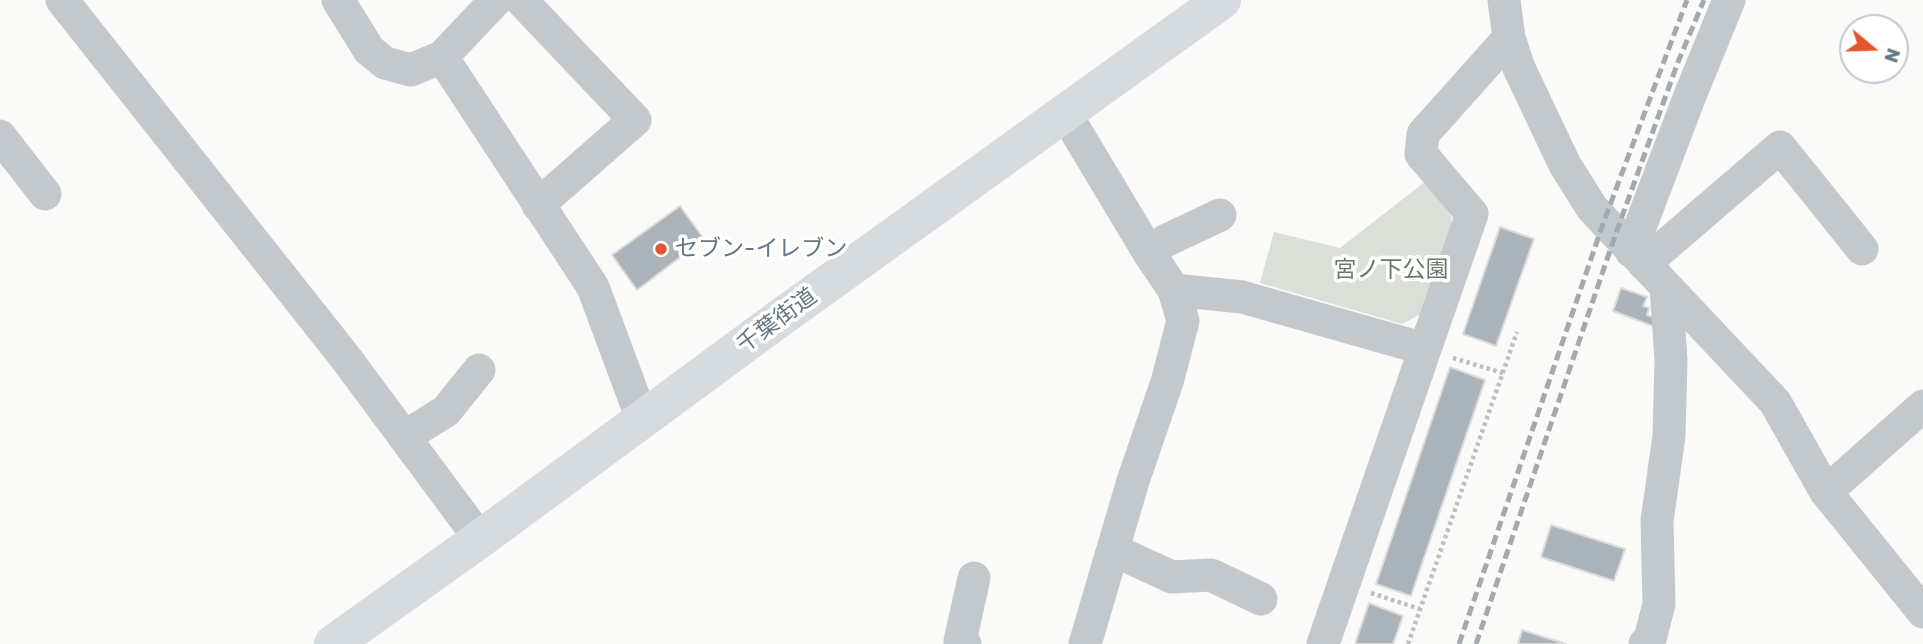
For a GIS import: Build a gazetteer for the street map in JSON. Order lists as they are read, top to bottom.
{
  "streets": {
    "highway": ["千葉街道"]
  },
  "parks": ["宮ノ下公園"],
  "places": ["セブン-イレブン"],
  "north": "right"
}
